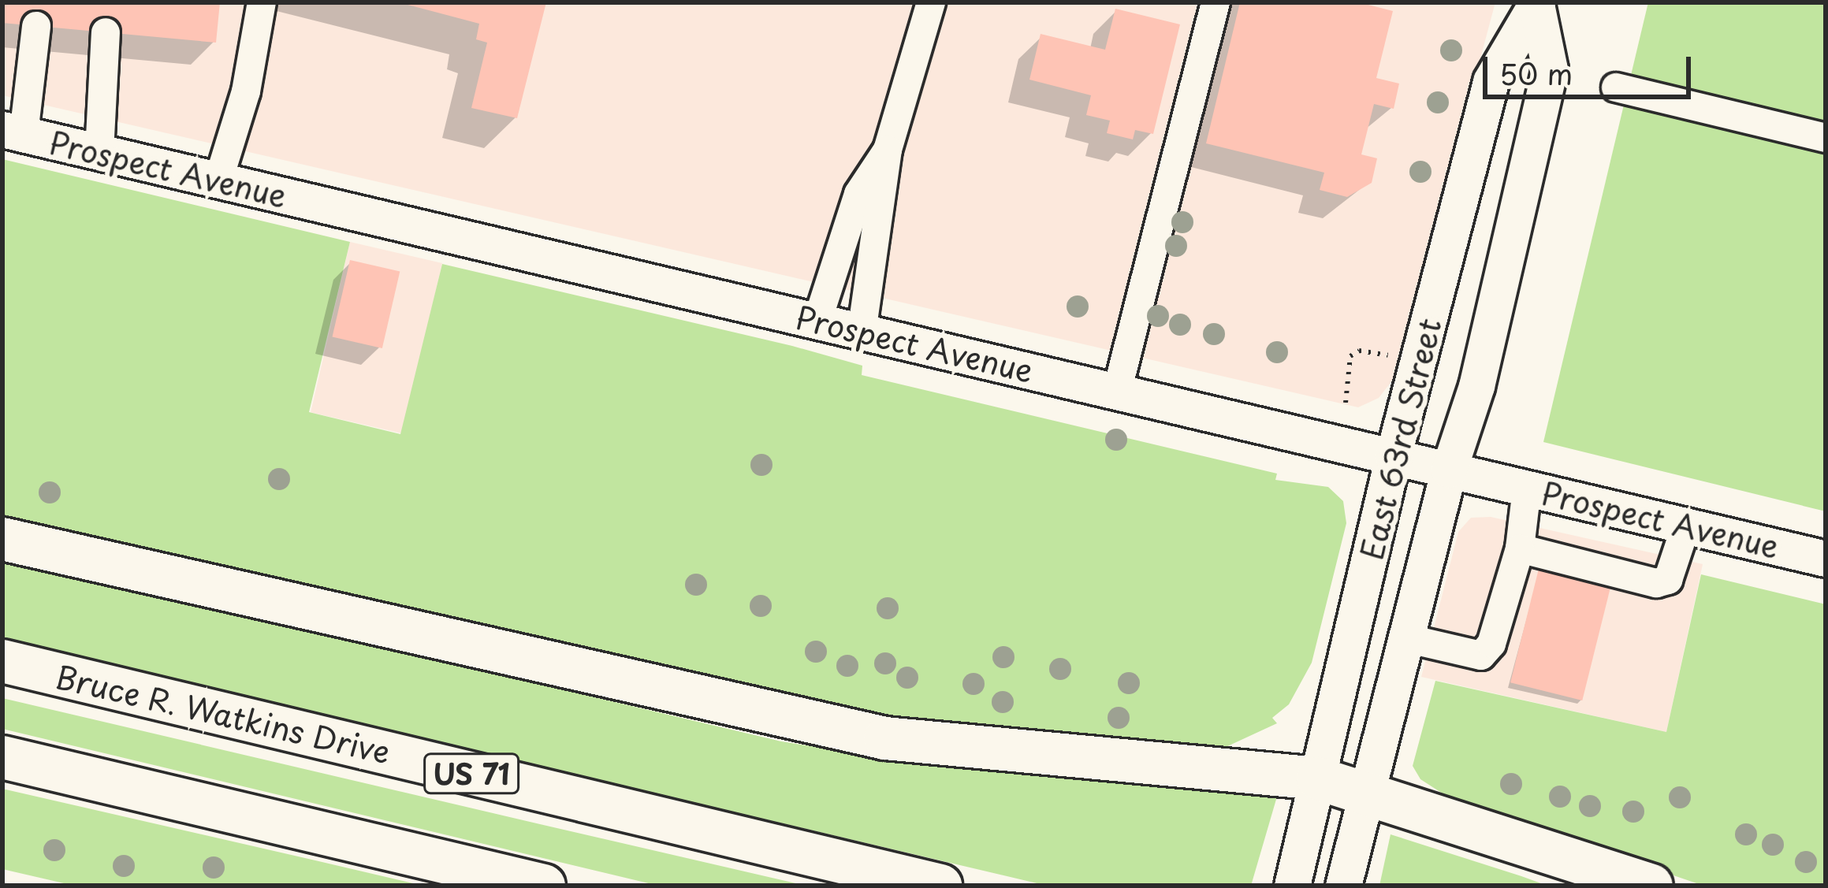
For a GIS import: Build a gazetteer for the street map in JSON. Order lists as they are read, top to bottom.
{
  "streets": {
    "highway": ["Bruce R. Watkins Drive", "US 71"],
    "main road": ["Prospect Avenue", "East 63rd Street"]
  },
  "crossings": [
    ["Prospect Avenue", "East 63rd Street"]
  ],
  "scale_bar": "50 m"
}
